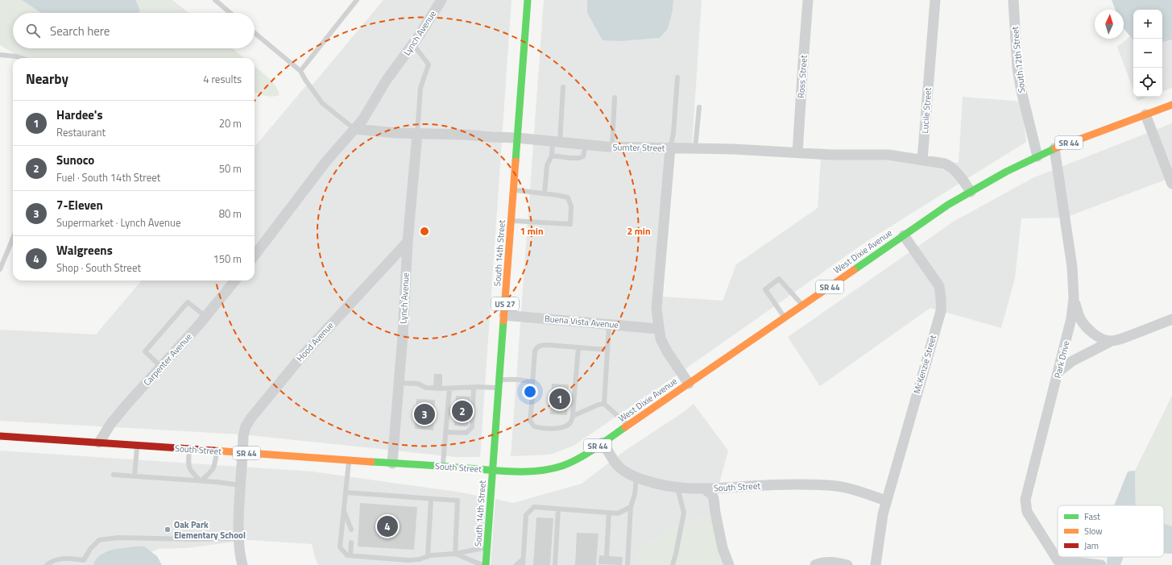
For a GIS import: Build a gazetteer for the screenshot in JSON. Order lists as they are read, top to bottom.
{
  "streets": {
    "main road": [
      "SR 44",
      "West Dixie Avenue",
      "South 14th Street",
      "US 27",
      "South Street"
    ],
    "street": [
      "Lynch Avenue",
      "South 12th Street",
      "Ross Street",
      "Lucile Street",
      "Sumter Street",
      "Buena Vista Avenue",
      "Hood Avenue",
      "Carpenter Avenue",
      "Park Drive",
      "McKenzie Street"
    ]
  },
  "crossings": [
    ["Lynch Avenue", "Sumter Street"],
    ["Lynch Avenue", "Hood Avenue"],
    ["Lynch Avenue", "South Street"],
    ["South 12th Street", "West Dixie Avenue"],
    ["Ross Street", "Sumter Street"],
    ["Lucile Street", "Sumter Street"],
    ["Sumter Street", "South 14th Street"],
    ["West Dixie Avenue", "South 14th Street"],
    ["West Dixie Avenue", "Park Drive"],
    ["West Dixie Avenue", "McKenzie Street"],
    ["West Dixie Avenue", "South Street"],
    ["South 14th Street", "Buena Vista Avenue"],
    ["South 14th Street", "South Street"],
    ["Hood Avenue", "South Street"],
    ["Carpenter Avenue", "South Street"],
    ["McKenzie Street", "South Street"]
  ],
  "places": ["Oak Park Elementary School"],
  "legend": ["Fast", "Slow", "Jam"],
  "north": "top",
  "page": {
    "map_buttons": ["+", "−"],
    "search": "Search here",
    "heading": ["Nearby", "4 results"],
    "list": [
      {
        "mark": "1",
        "name": "Hardee's",
        "note": "Restaurant",
        "value": "20 m"
      },
      {
        "mark": "2",
        "name": "Sunoco",
        "note": "Fuel · South 14th Street",
        "value": "50 m"
      },
      {
        "mark": "3",
        "name": "7-Eleven",
        "note": "Supermarket · Lynch Avenue",
        "value": "80 m"
      },
      {
        "mark": "4",
        "name": "Walgreens",
        "note": "Shop · South Street",
        "value": "150 m"
      }
    ],
    "pins": [
      "1",
      "2",
      "3",
      "4"
    ]
  },
  "rings": ["1 min", "2 min"]
}
